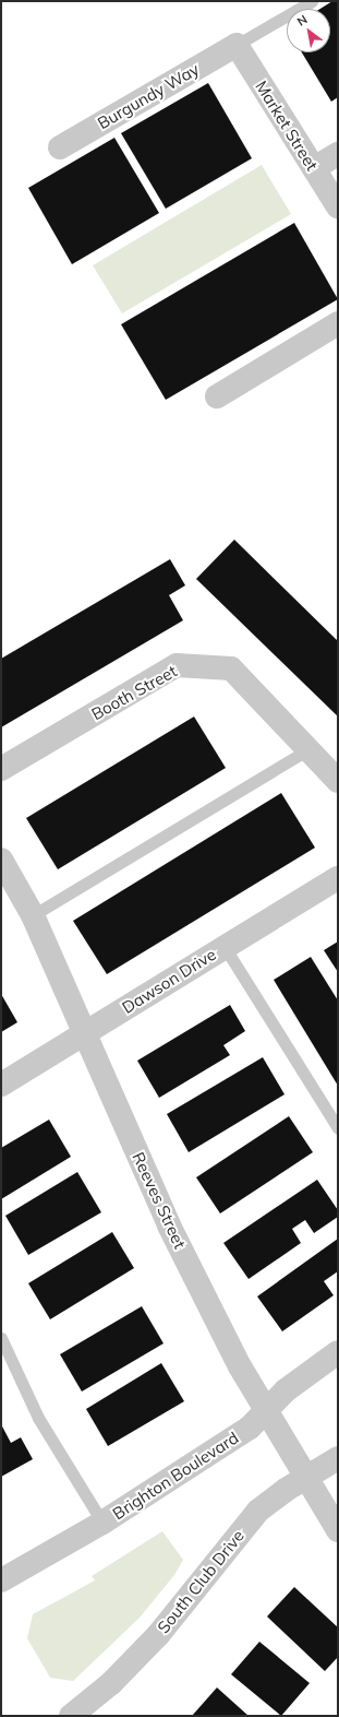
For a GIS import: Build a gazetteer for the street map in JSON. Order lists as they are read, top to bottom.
{
  "streets": {
    "street": [
      "Burgundy Way",
      "Market Street",
      "Booth Street",
      "Dawson Drive",
      "Reeves Street",
      "Brighton Boulevard",
      "South Club Drive"
    ]
  },
  "crossings": [
    ["Burgundy Way", "Market Street"],
    ["Dawson Drive", "Reeves Street"],
    ["Reeves Street", "Brighton Boulevard"],
    ["Reeves Street", "South Club Drive"]
  ],
  "north": "top left"
}
